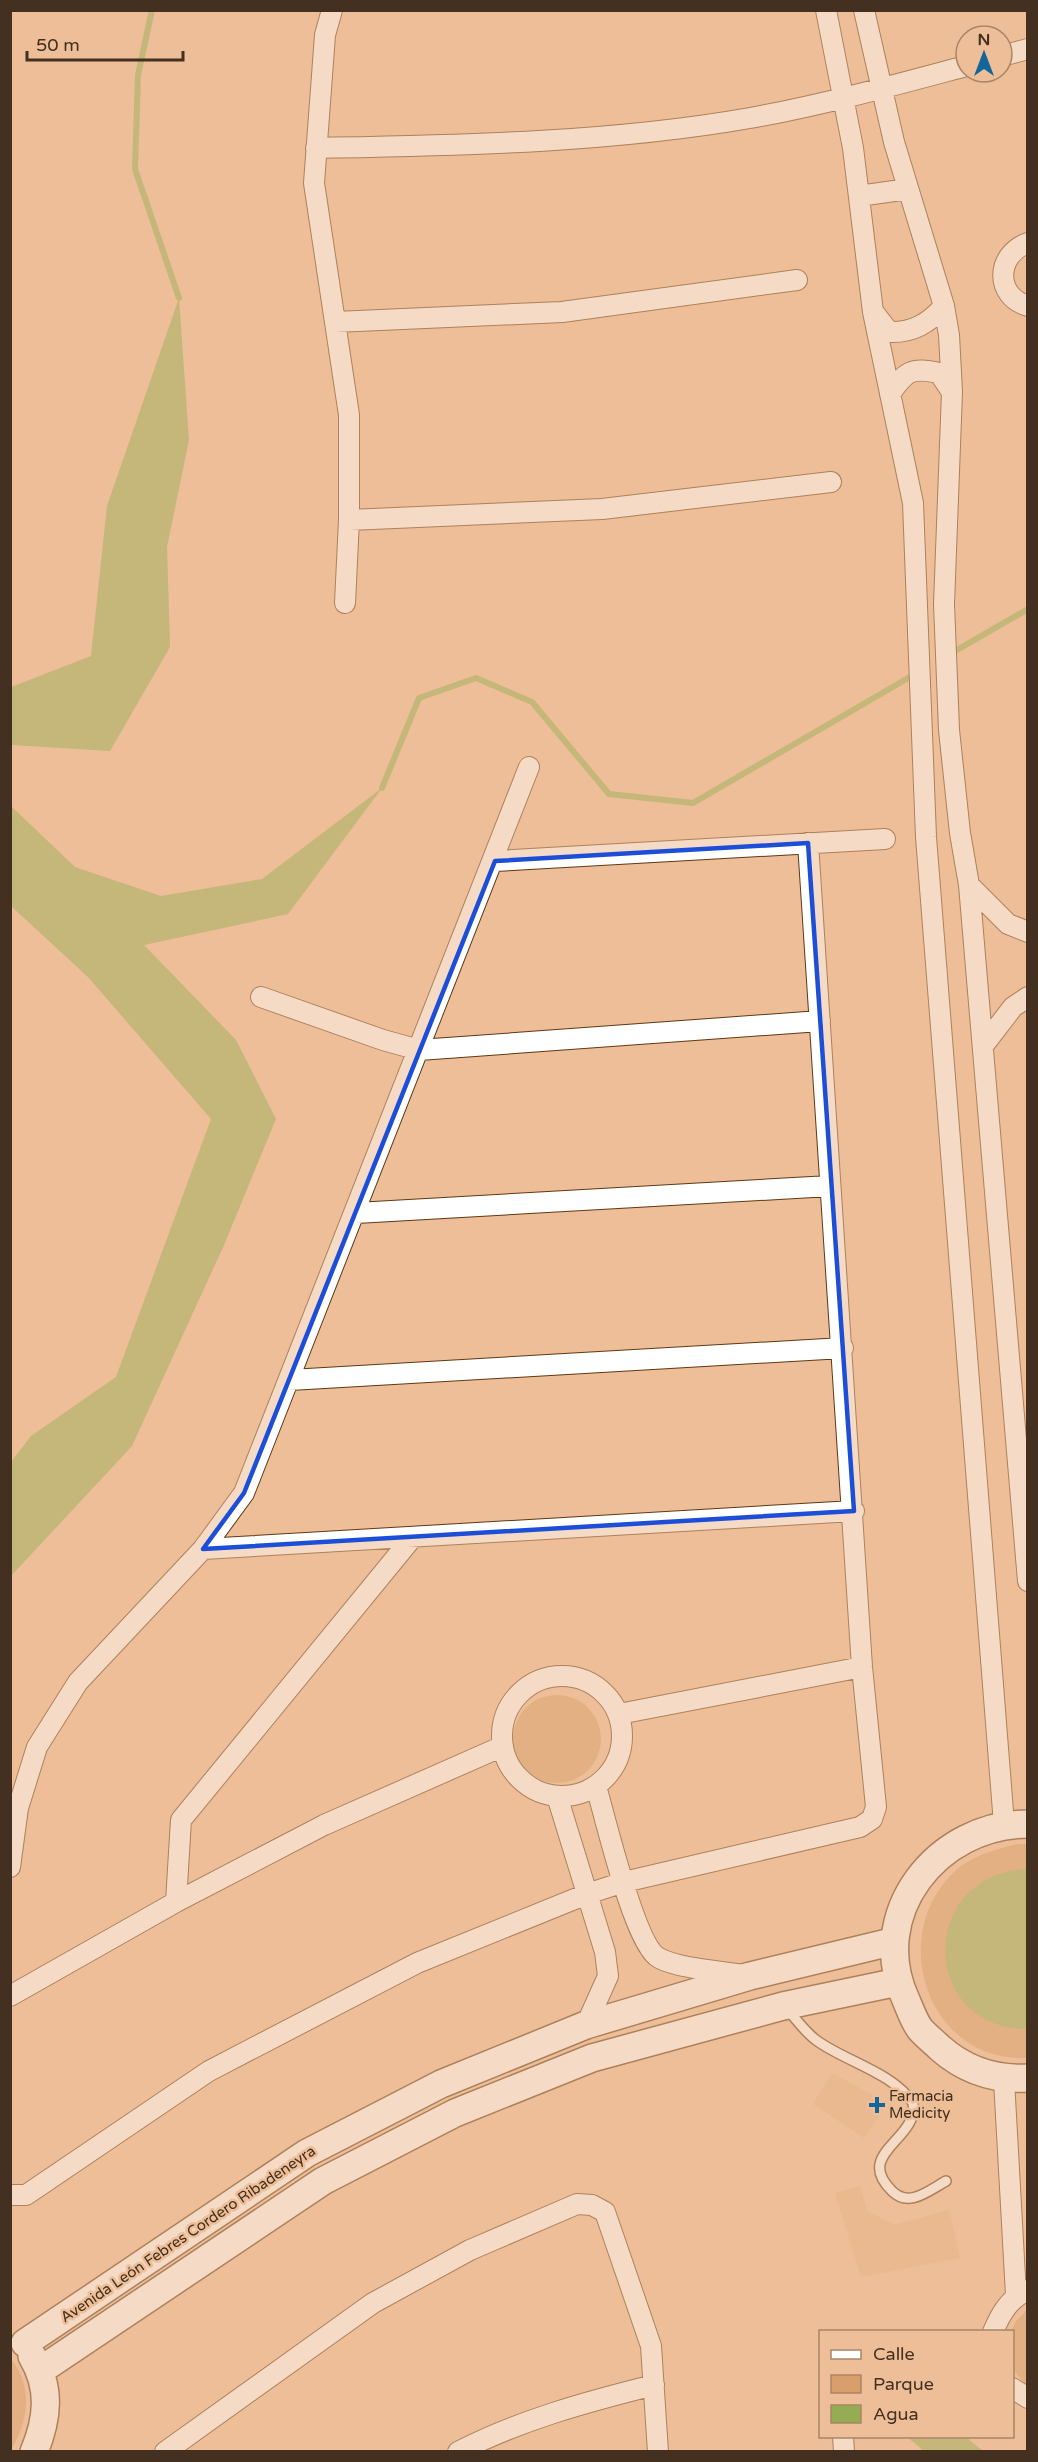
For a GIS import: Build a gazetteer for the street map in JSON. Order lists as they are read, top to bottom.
{
  "streets": {
    "street": ["Avenida León Febres Cordero Ribadeneyra"]
  },
  "places": {
    "health": ["Farmacia Medicity"]
  },
  "legend": ["Calle", "Parque", "Agua"],
  "scale_bar": "50 m",
  "north": "top"
}
